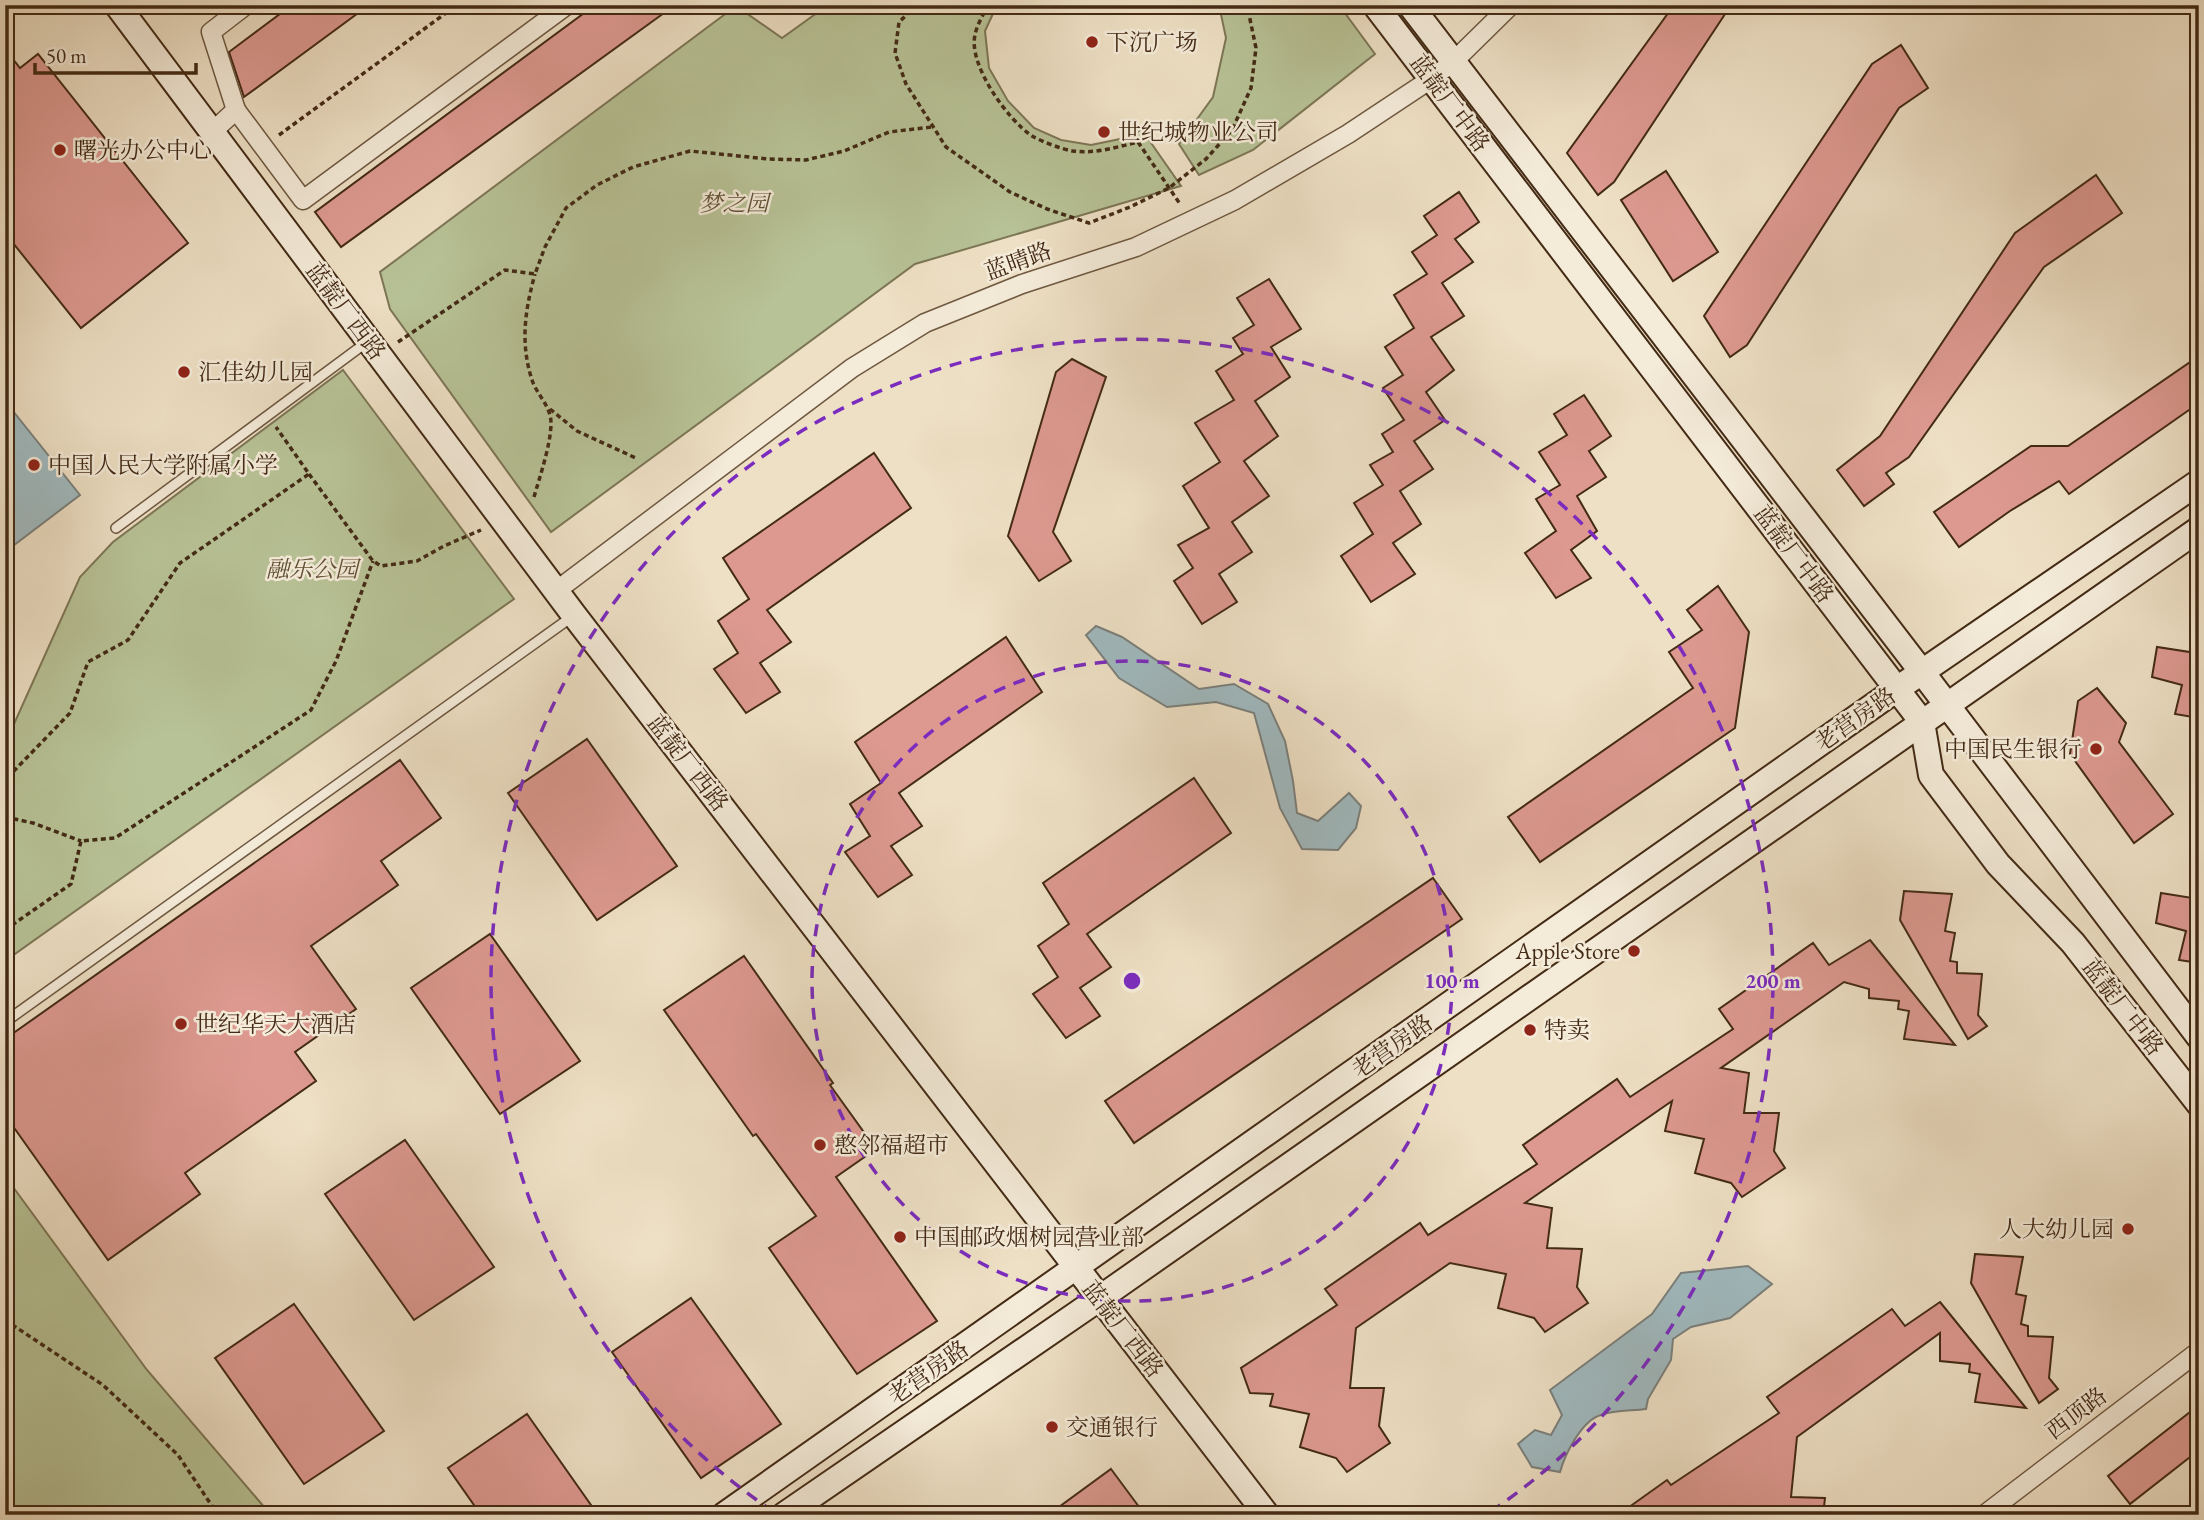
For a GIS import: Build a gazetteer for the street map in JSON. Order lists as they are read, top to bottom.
{
  "streets": {
    "street": [
      "蓝靛厂中路",
      "蓝晴路",
      "蓝靛厂西路",
      "老营房路",
      "西顶路"
    ]
  },
  "crossings": [
    ["蓝靛厂中路", "蓝晴路"],
    ["蓝靛厂中路", "老营房路"],
    ["蓝晴路", "蓝靛厂西路"],
    ["蓝靛厂西路", "老营房路"]
  ],
  "parks": ["梦之园", "融乐公园"],
  "places": [
    "下沉广场",
    "世纪城物业公司",
    "曙光办公中心",
    "汇佳幼儿园",
    "中国人民大学附属小学",
    "中国民生银行",
    "Apple Store",
    "世纪华天大酒店",
    "特卖",
    "憨邻福超市",
    "人大幼儿园",
    "中国邮政烟树园营业部",
    "交通银行"
  ],
  "scale_bar": "50 m",
  "rings": ["100 m", "200 m"]
}
